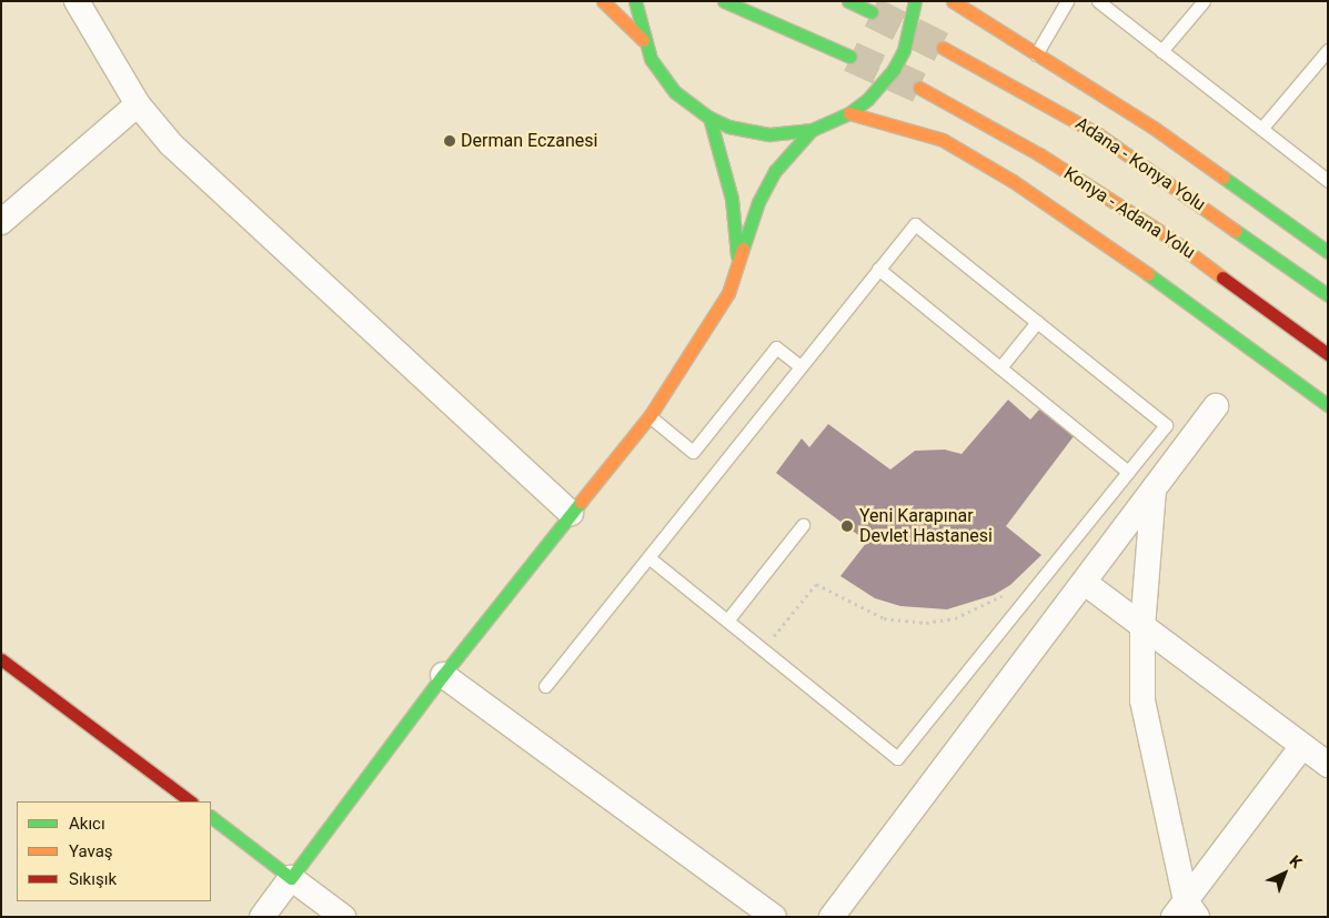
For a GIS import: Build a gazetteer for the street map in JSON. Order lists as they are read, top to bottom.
{
  "streets": {
    "main road": ["Adana - Konya Yolu", "Konya - Adana Yolu"]
  },
  "places": ["Derman Eczanesi", "Yeni Karapınar Devlet Hastanesi"],
  "legend": ["Akıcı", "Yavaş", "Sıkışık"],
  "north": "top right"
}
